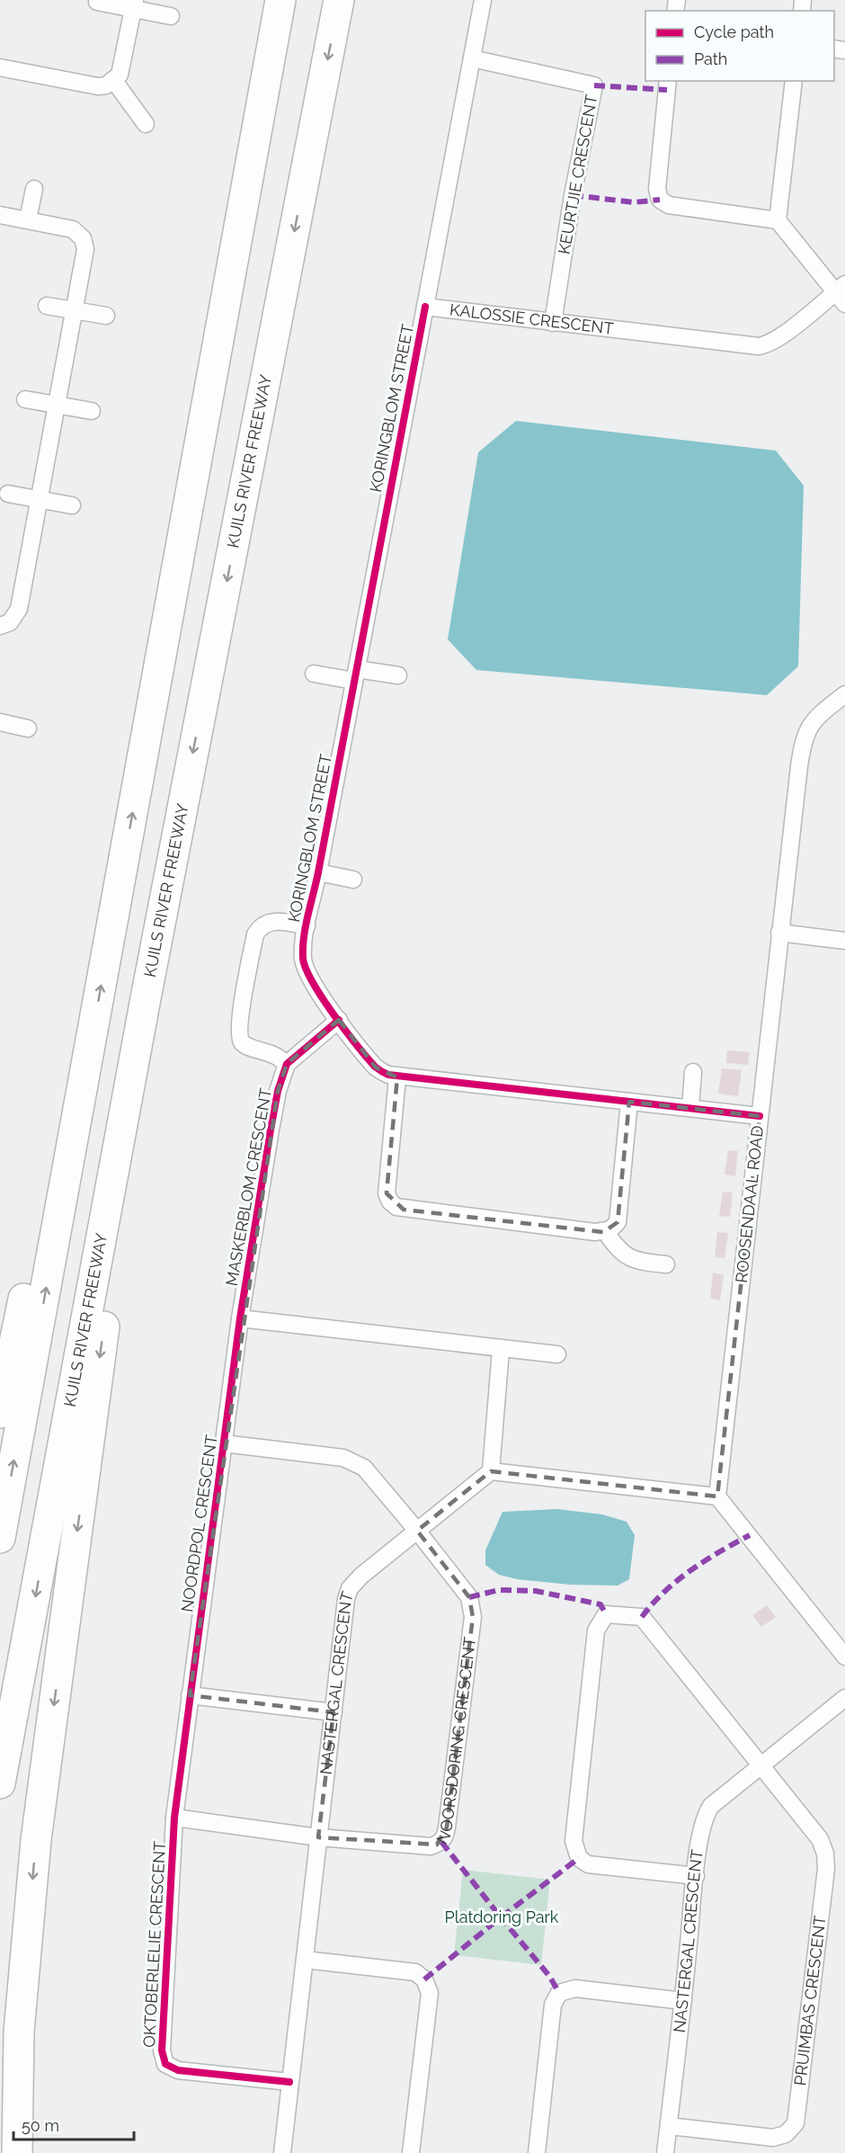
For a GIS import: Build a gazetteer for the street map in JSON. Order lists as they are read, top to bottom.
{
  "streets": {
    "highway": ["KUILS RIVER FREEWAY"],
    "street": [
      "KEURTJIE CRESCENT",
      "KALOSSIE CRESCENT",
      "KORINGBLOM STREET",
      "MASKERBLOM CRESCENT",
      "ROOSENDAAL ROAD",
      "NOORDPOL CRESCENT",
      "NASTERGAL CRESCENT",
      "NOORSDORING CRESCENT",
      "OKTOBERLELIE CRESCENT",
      "PRUIMBAS CRESCENT"
    ]
  },
  "crossings": [
    ["KEURTJIE CRESCENT", "KALOSSIE CRESCENT"],
    ["KALOSSIE CRESCENT", "KORINGBLOM STREET"],
    ["KORINGBLOM STREET", "ROOSENDAAL ROAD"],
    ["MASKERBLOM CRESCENT", "NOORDPOL CRESCENT"],
    ["NOORDPOL CRESCENT", "NOORSDORING CRESCENT"],
    ["NOORDPOL CRESCENT", "OKTOBERLELIE CRESCENT"],
    ["NASTERGAL CRESCENT", "NOORSDORING CRESCENT"],
    ["NASTERGAL CRESCENT", "OKTOBERLELIE CRESCENT"],
    ["NASTERGAL CRESCENT", "PRUIMBAS CRESCENT"]
  ],
  "parks": ["Platdoring Park"],
  "legend": ["Cycle path", "Path"],
  "scale_bar": "50 m"
}
